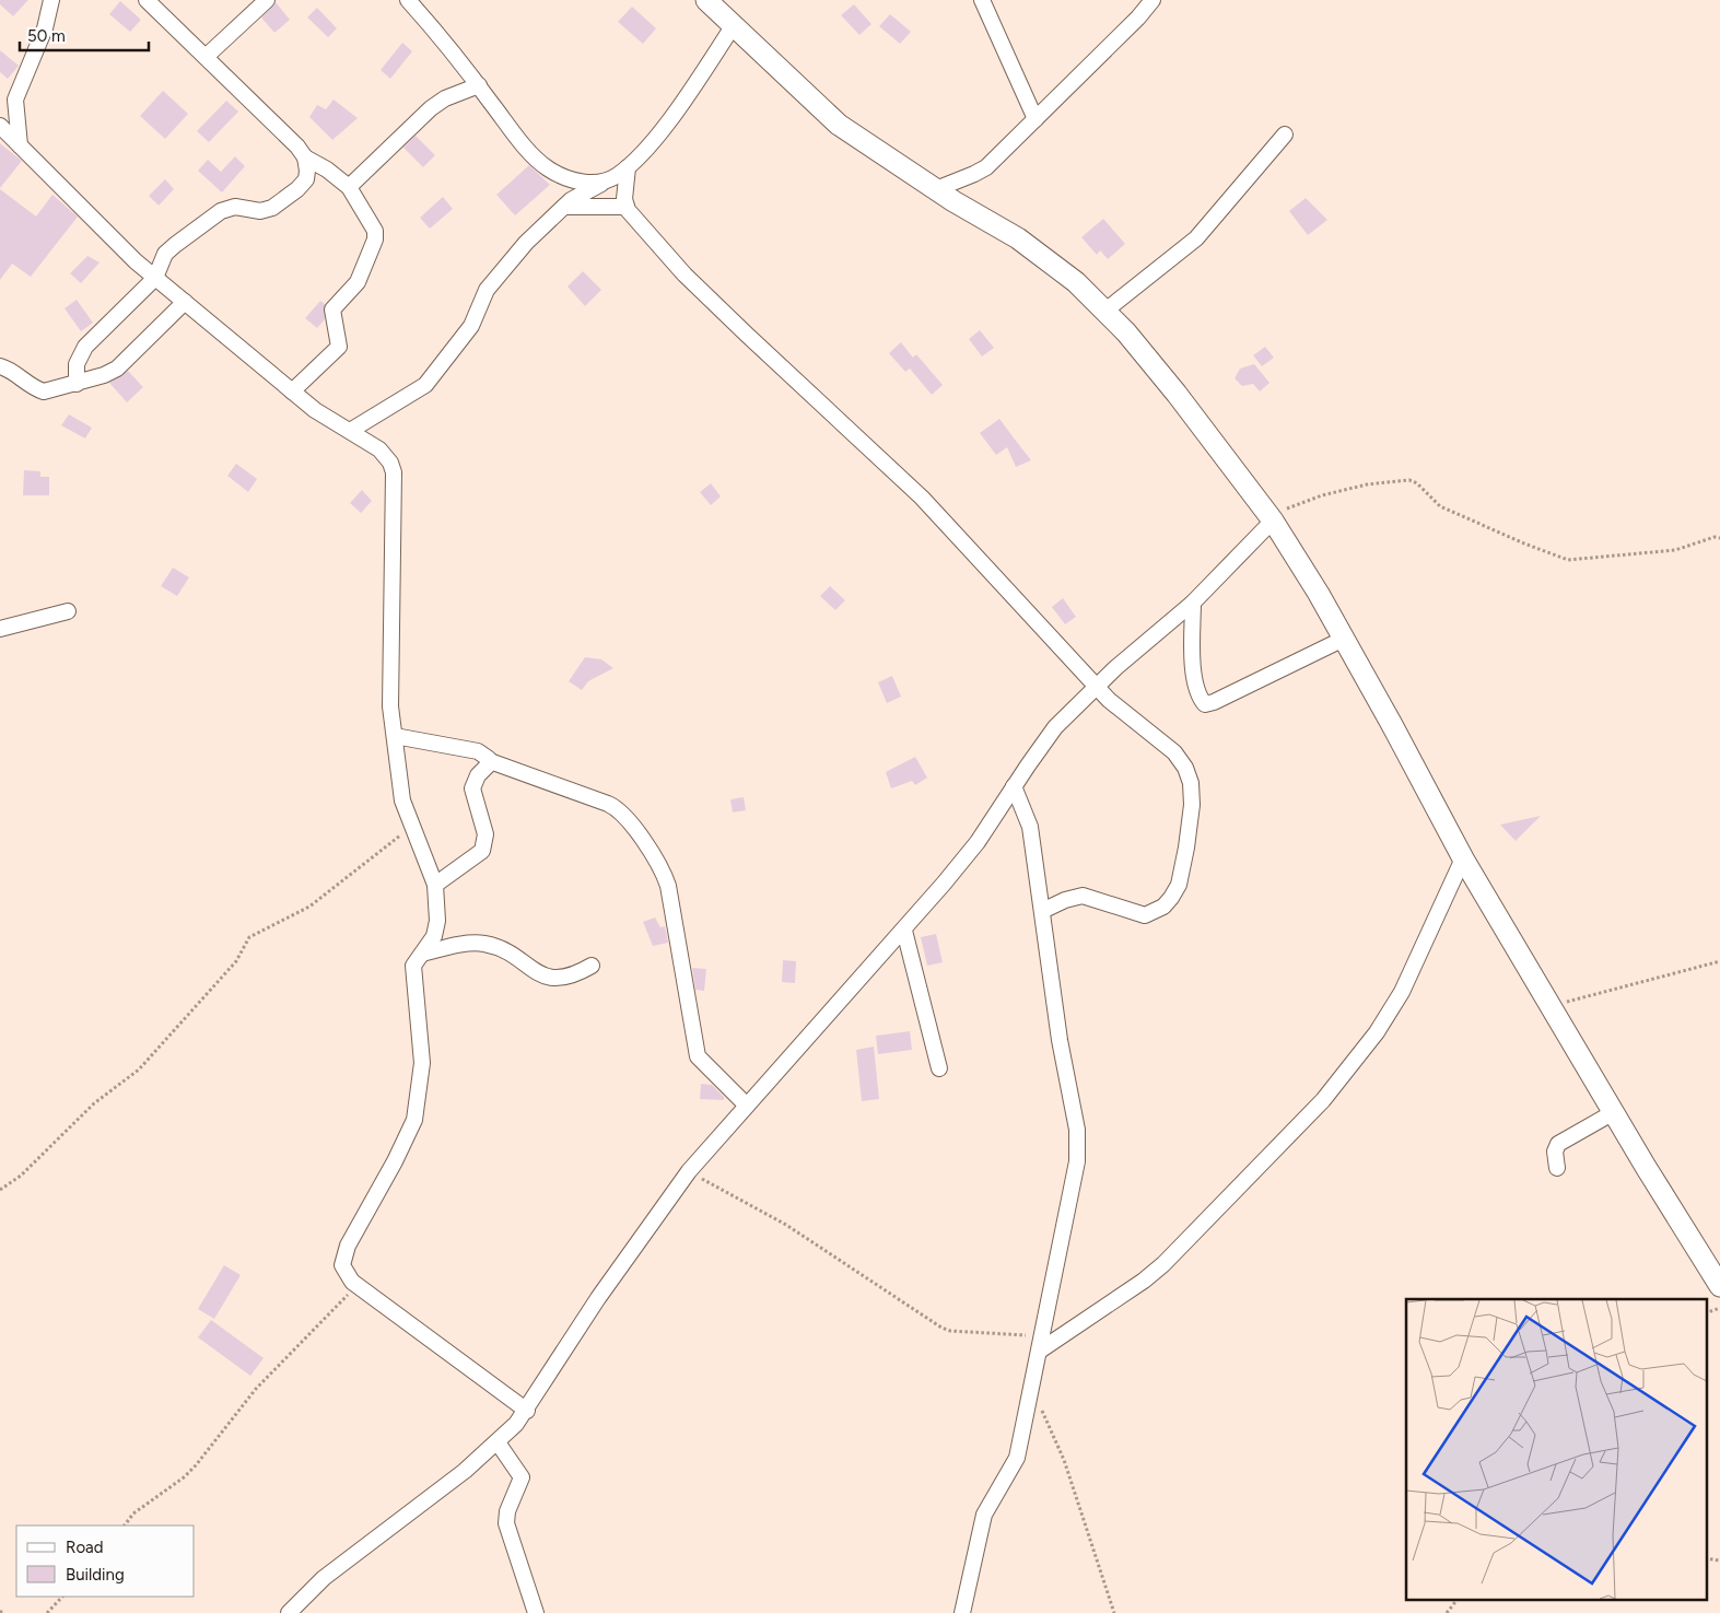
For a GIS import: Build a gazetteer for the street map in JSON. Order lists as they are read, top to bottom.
{
  "legend": ["Road", "Building"],
  "scale_bar": "50 m"
}
